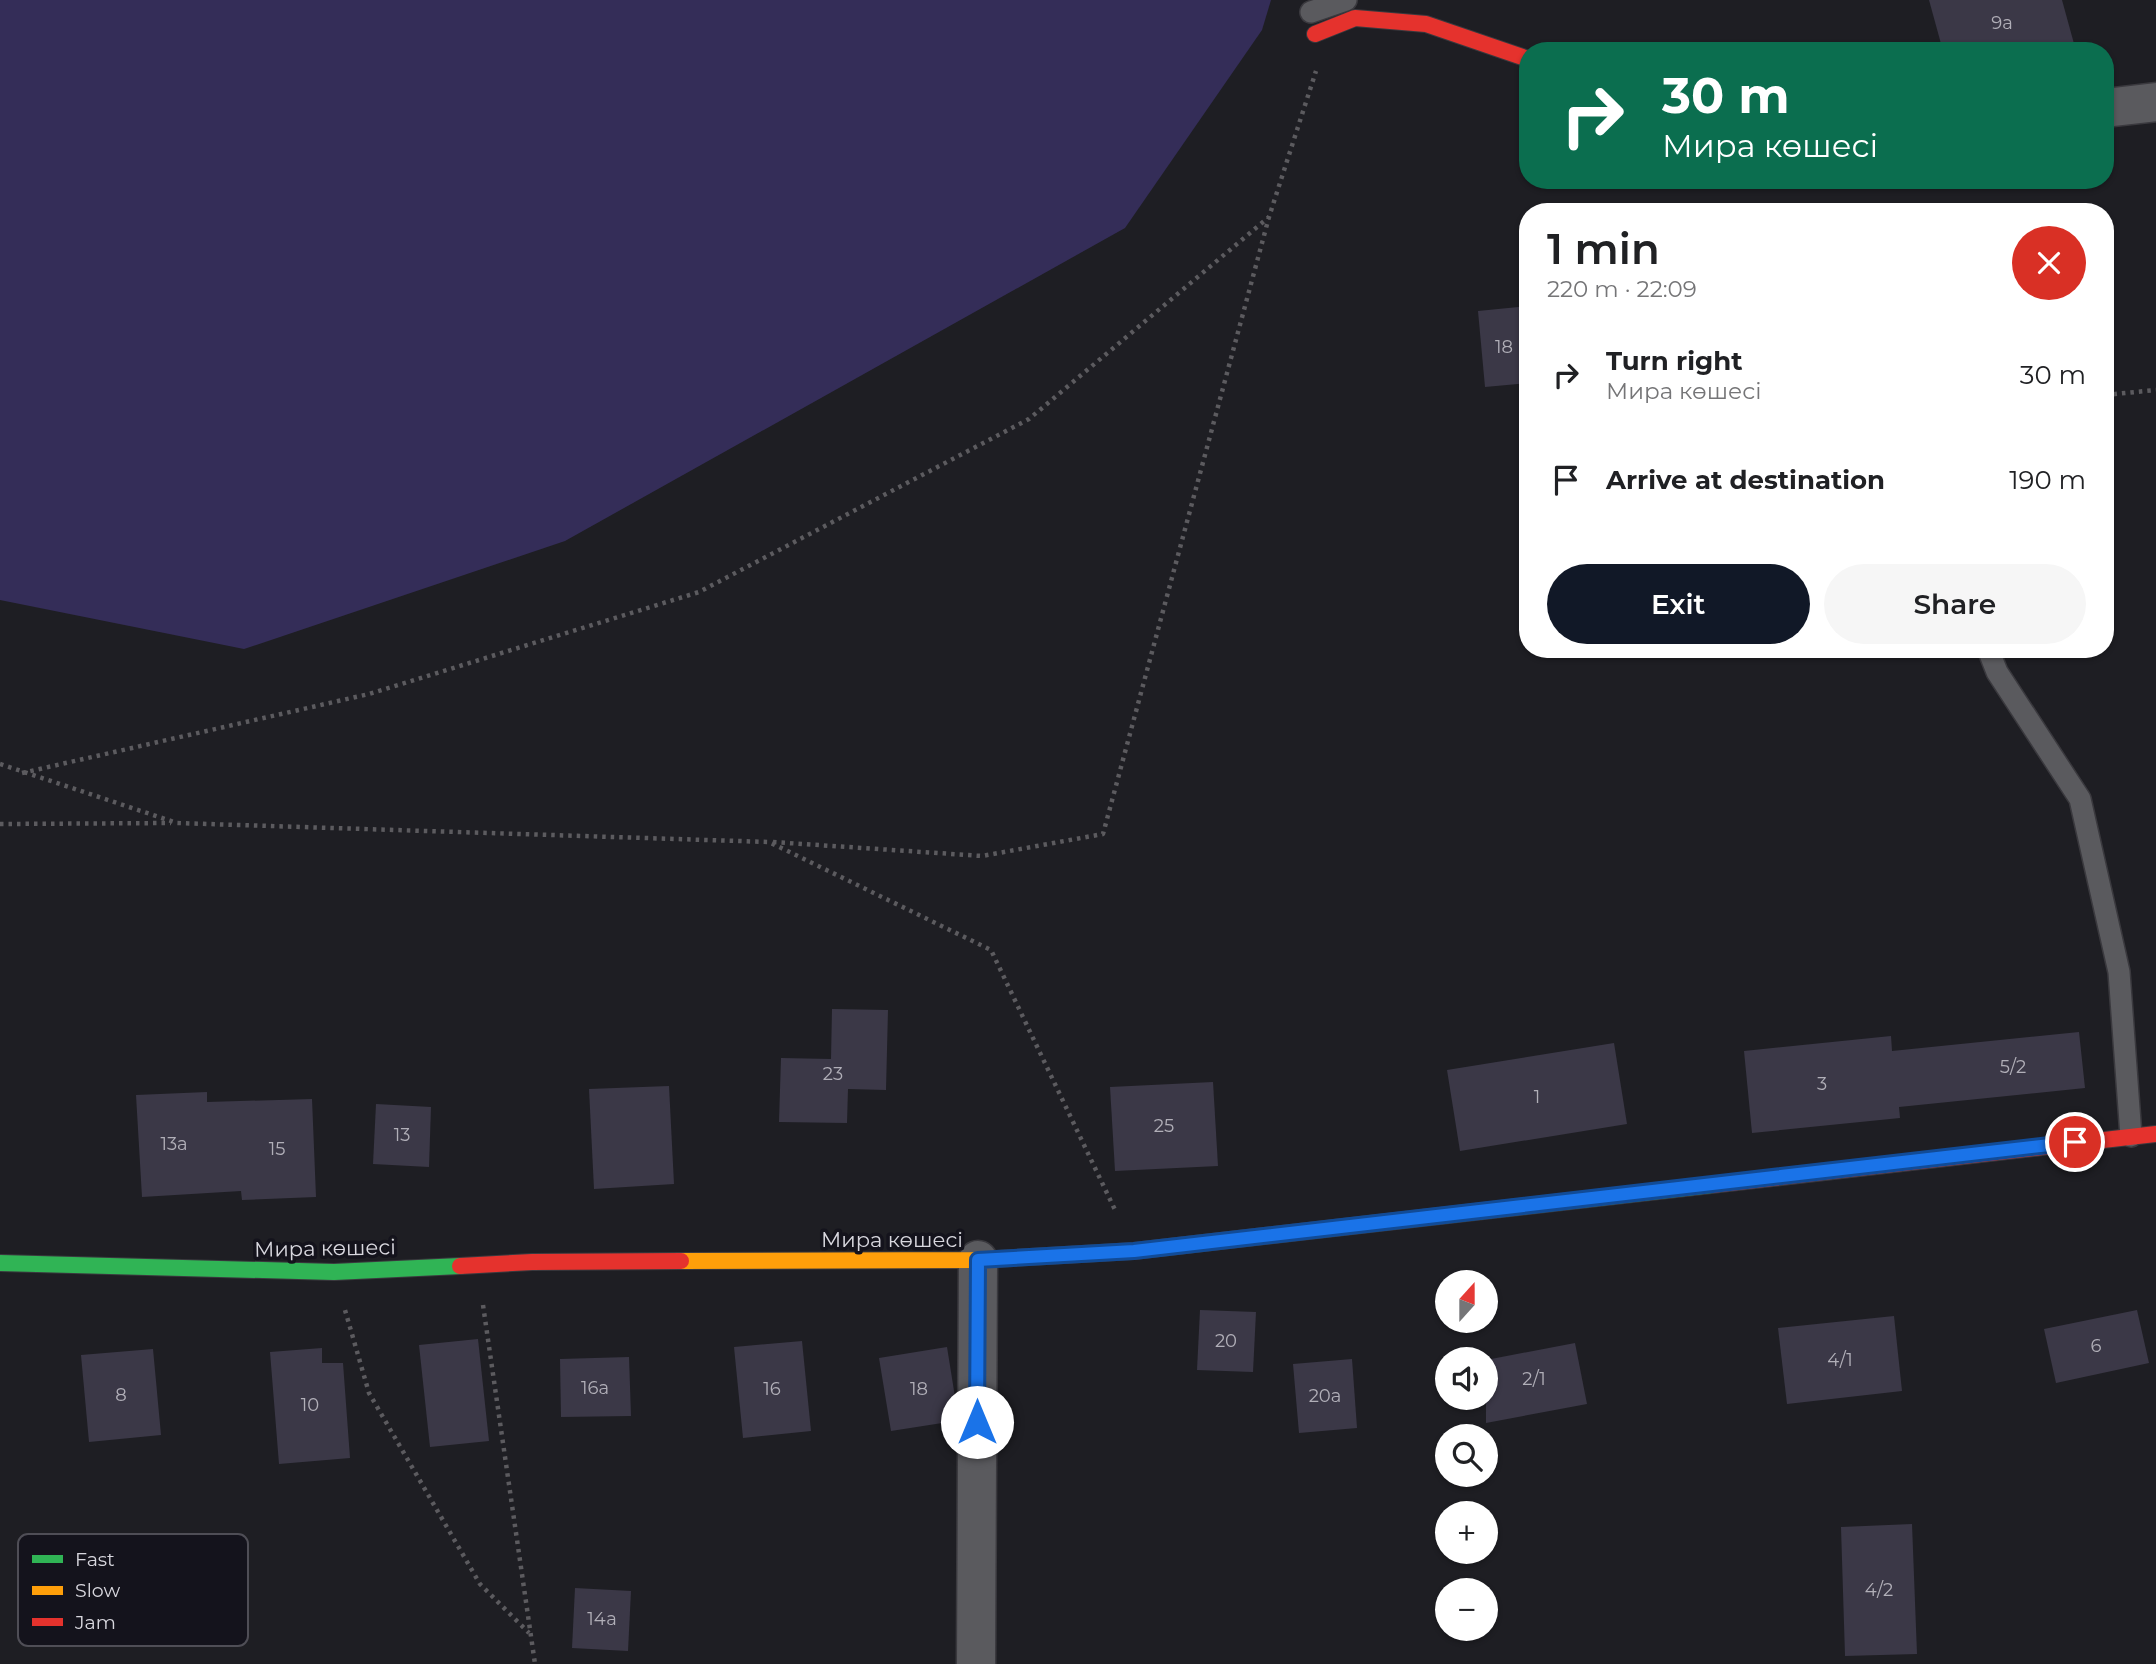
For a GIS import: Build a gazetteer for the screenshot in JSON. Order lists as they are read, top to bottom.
{
  "streets": {
    "street": ["Мира көшесі"]
  },
  "house_numbers": [
    "9а",
    "18",
    "5/2",
    "23",
    "3",
    "1",
    "25",
    "13",
    "13а",
    "15",
    "20",
    "6",
    "4/1",
    "2/1",
    "16а",
    "16",
    "18",
    "8",
    "20а",
    "10",
    "4/2",
    "14а"
  ],
  "legend": ["Fast", "Slow", "Jam"],
  "north": "top",
  "page": {
    "turn": ["30 m", "Мира көшесі"],
    "heading": ["1 min", "220 m · 22:09"],
    "list": [
      {
        "name": "Turn right",
        "note": "Мира көшесі",
        "value": "30 m"
      },
      {
        "name": "Arrive at destination",
        "value": "190 m"
      }
    ],
    "buttons": ["Exit", "Share"],
    "map_buttons": ["+", "−"]
  }
}
